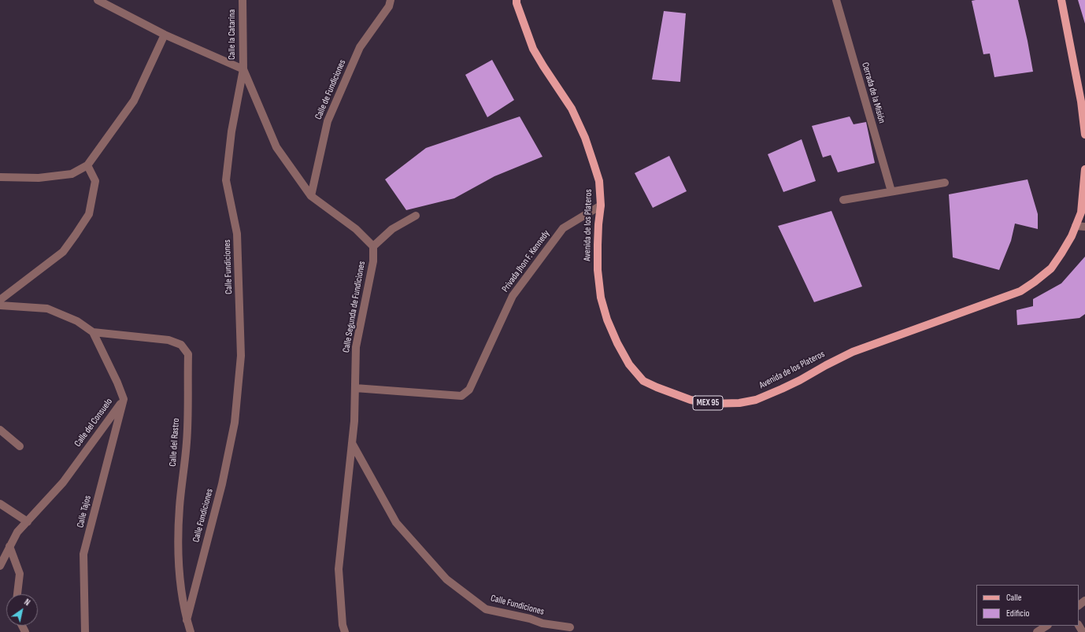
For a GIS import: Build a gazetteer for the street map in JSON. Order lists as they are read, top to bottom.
{
  "streets": {
    "main road": ["Avenida de los Plateros", "MEX 95"],
    "street": [
      "Calle la Catarina",
      "Calle de Fundiciones",
      "Cerrada de la Misión",
      "Privada Jhon F. Kennedy",
      "Calle Fundiciones",
      "Calle Segunda de Fundiciones",
      "Calle del Consuelo",
      "Calle del Rastro",
      "Calle Tajos"
    ]
  },
  "crossings": [
    ["Calle la Catarina", "Calle Fundiciones"],
    ["Avenida de los Plateros", "Privada Jhon F. Kennedy"],
    ["Privada Jhon F. Kennedy", "Calle Segunda de Fundiciones"],
    ["Calle Fundiciones", "Calle Segunda de Fundiciones"],
    ["Calle Fundiciones", "Calle del Rastro"],
    ["Calle del Consuelo", "Calle del Rastro"],
    ["Calle del Consuelo", "Calle Tajos"]
  ],
  "legend": ["Calle", "Edificio"],
  "north": "top right"
}
